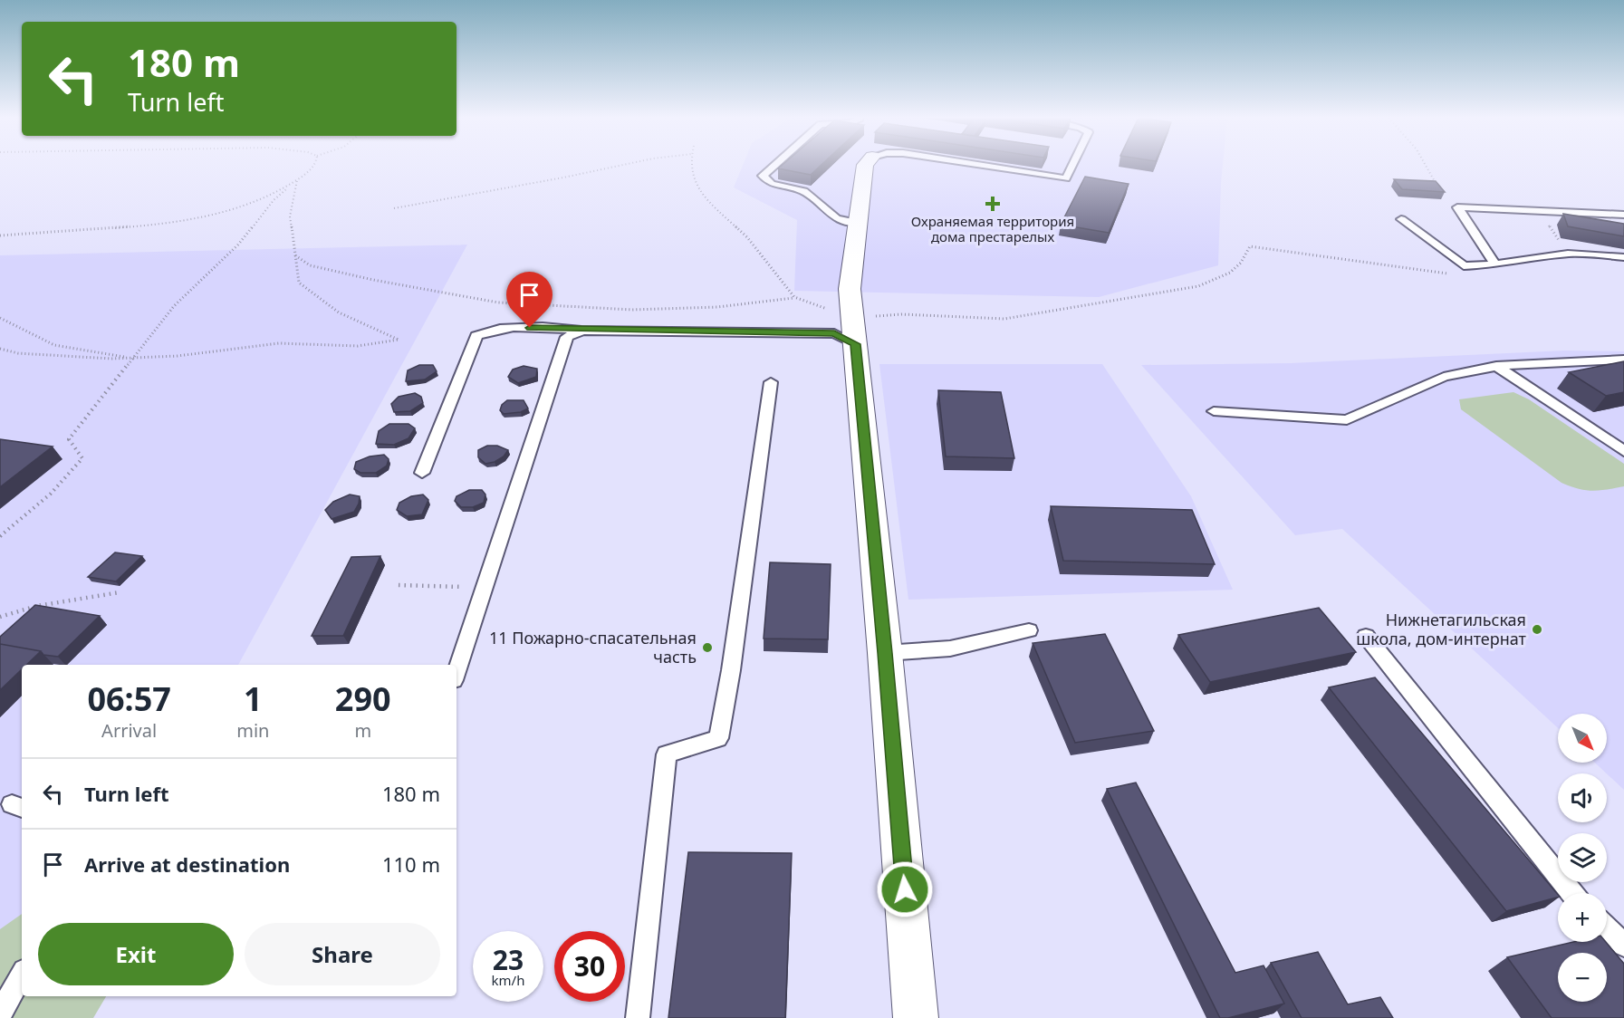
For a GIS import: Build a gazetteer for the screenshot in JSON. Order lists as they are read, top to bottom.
{
  "places": {
    "health": ["Охраняемая территория дома престарелых"],
    "other": ["Нижнетагильская школа, дом-интернат", "11 Пожарно-спасательная часть"]
  },
  "north": "bottom right",
  "page": {
    "turn": ["180 m", "Turn left"],
    "eta": [
      "06:57",
      "Arrival",
      "1",
      "min",
      "290",
      "m"
    ],
    "map_buttons": ["+", "−"],
    "list": [
      {
        "name": "Turn left",
        "value": "180 m"
      },
      {
        "name": "Arrive at destination",
        "value": "110 m"
      }
    ],
    "buttons": ["Exit", "Share"],
    "speed": "23 km/h",
    "limit": "30"
  }
}
